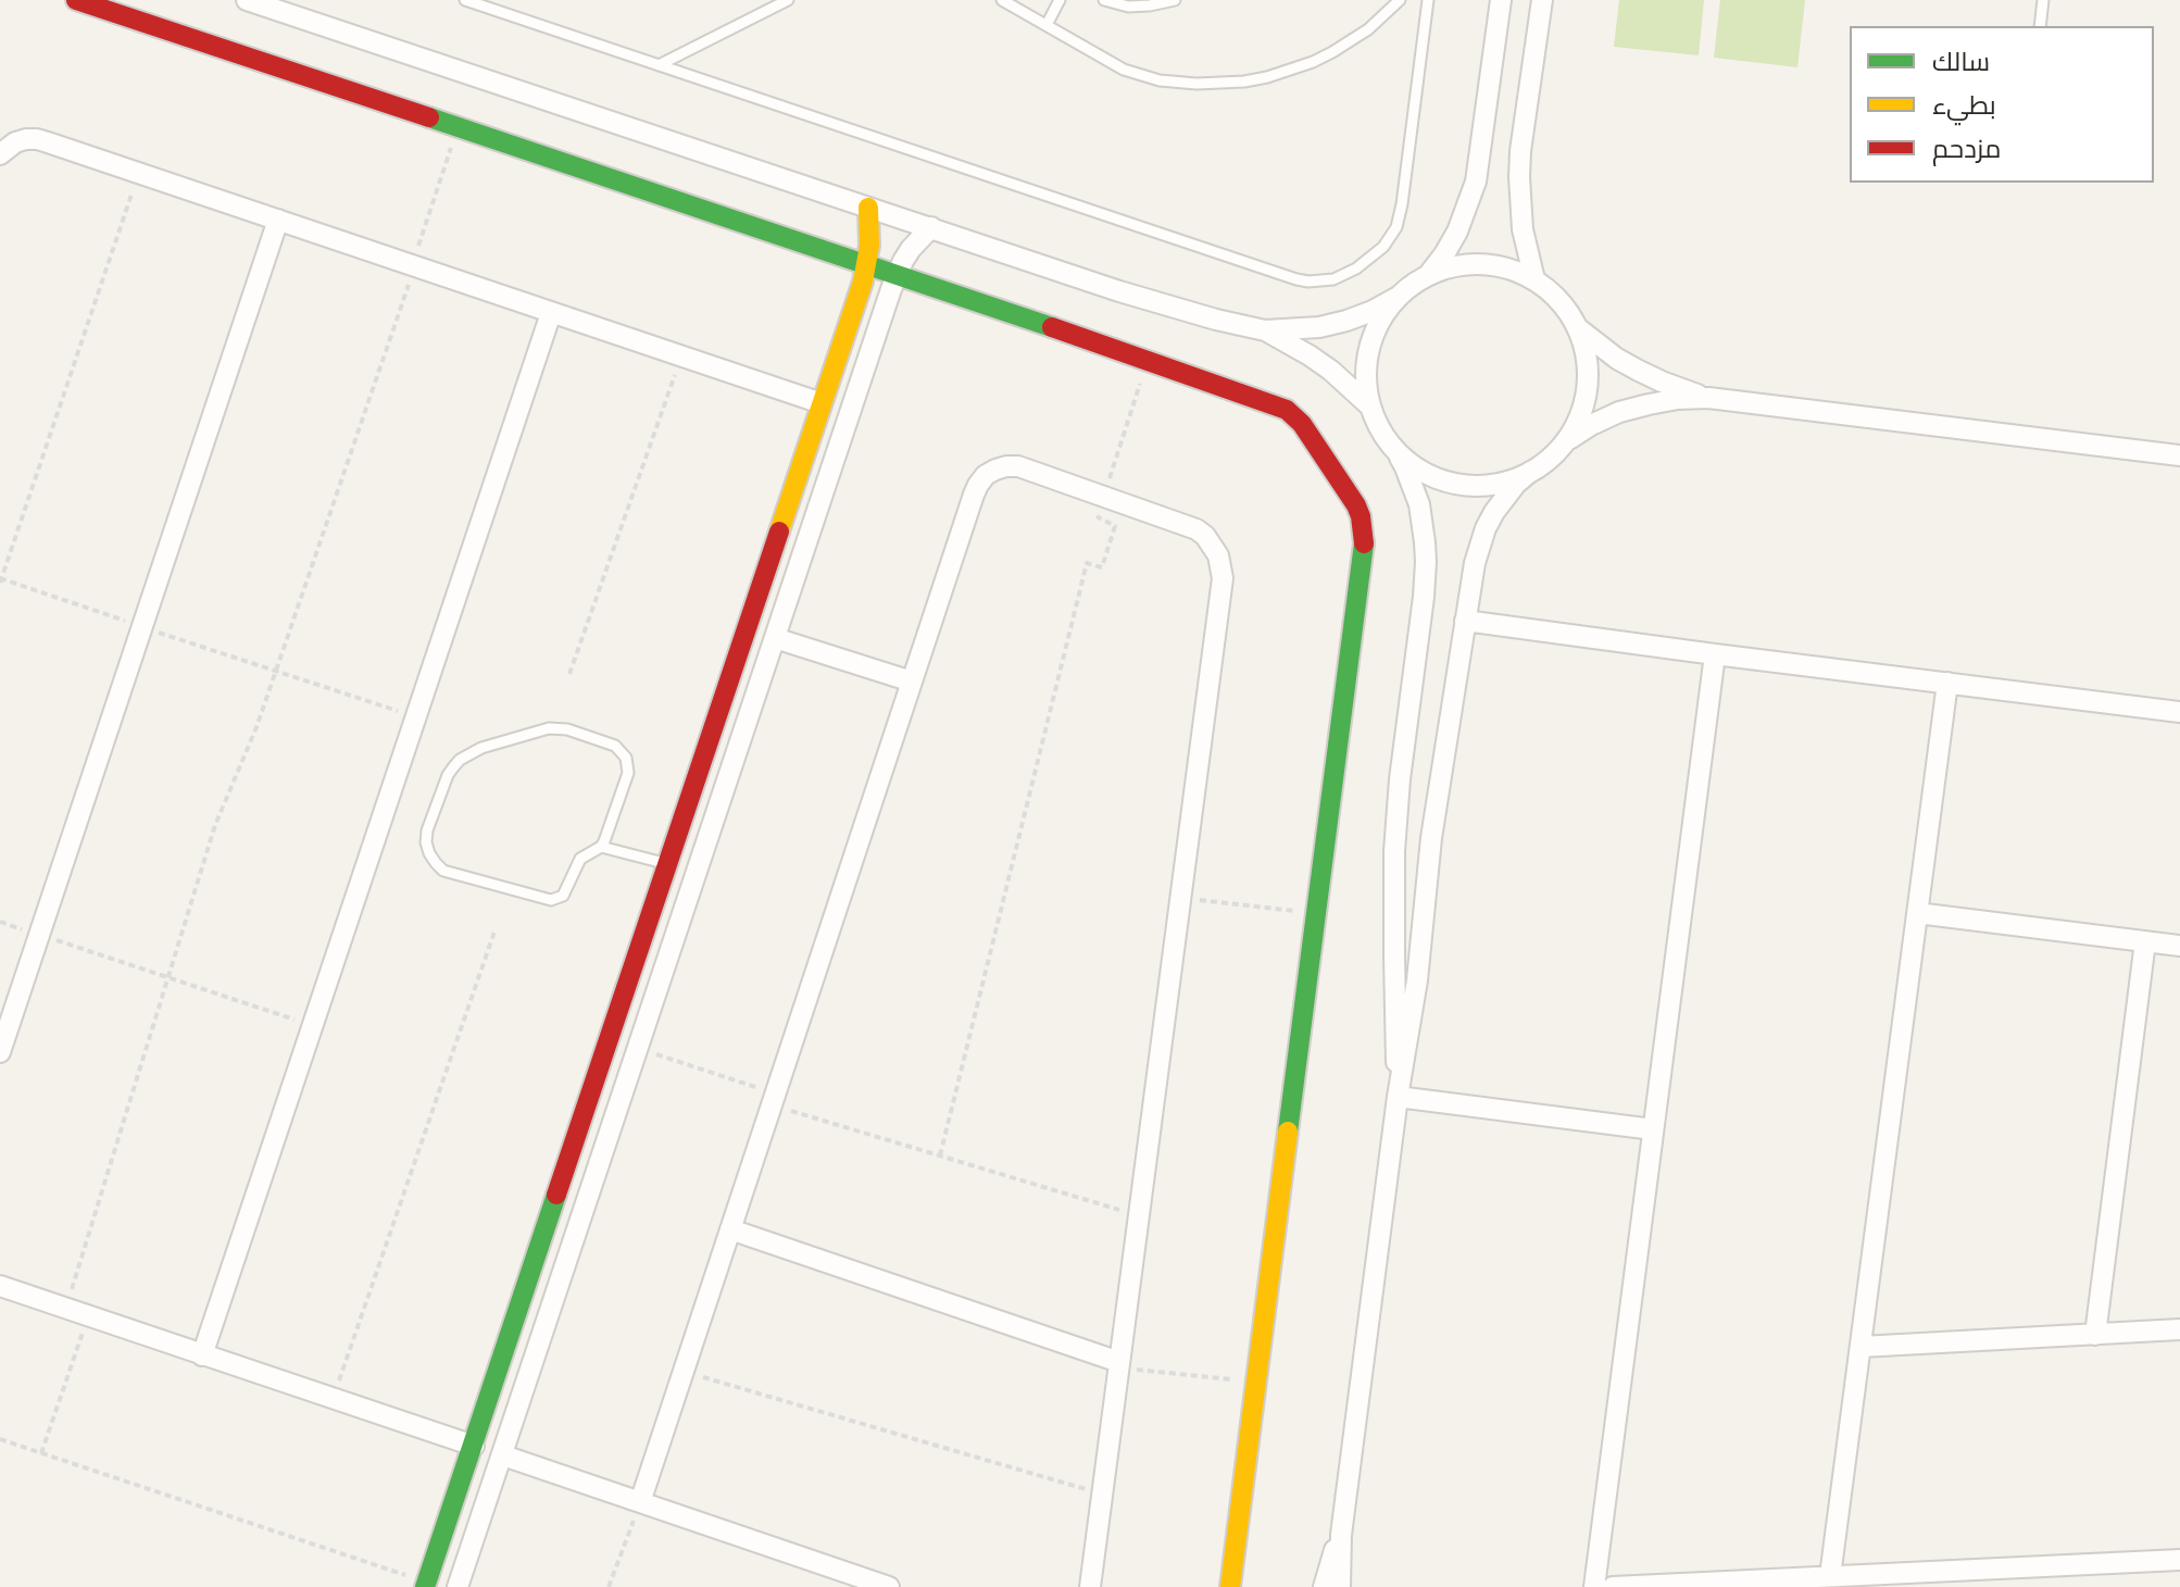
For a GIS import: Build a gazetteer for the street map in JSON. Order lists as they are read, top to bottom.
{
  "legend": ["سالك", "بطيء", "مزدحم"]
}
